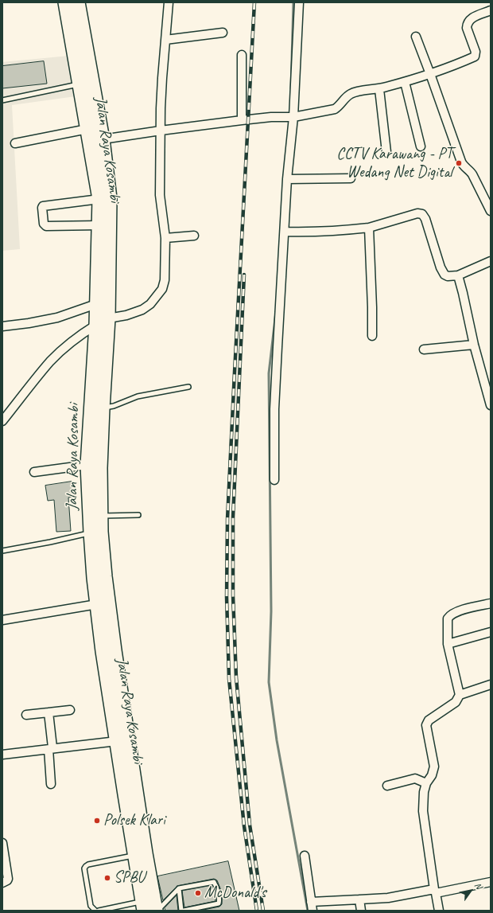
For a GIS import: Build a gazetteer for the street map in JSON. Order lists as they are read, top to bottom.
{
  "streets": {
    "highway": ["Jalan Raya Kosambi"]
  },
  "places": [
    "CCTV Karawang - PT Wedang Net Digital",
    "Polsek Klari",
    "SPBU",
    "McDonald's"
  ],
  "north": "top right"
}
